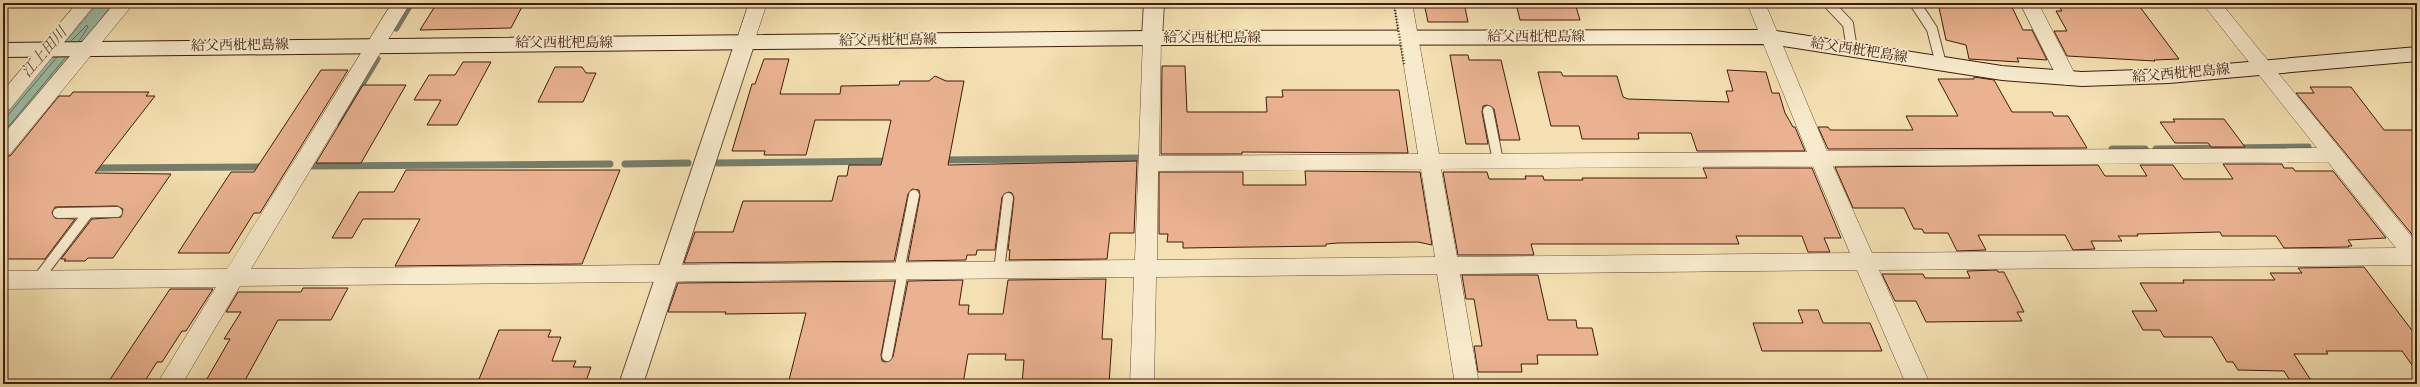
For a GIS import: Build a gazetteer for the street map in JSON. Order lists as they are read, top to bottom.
{
  "streets": {
    "main road": ["給父西枇杷島線"]
  },
  "water": ["江上田川"]
}
